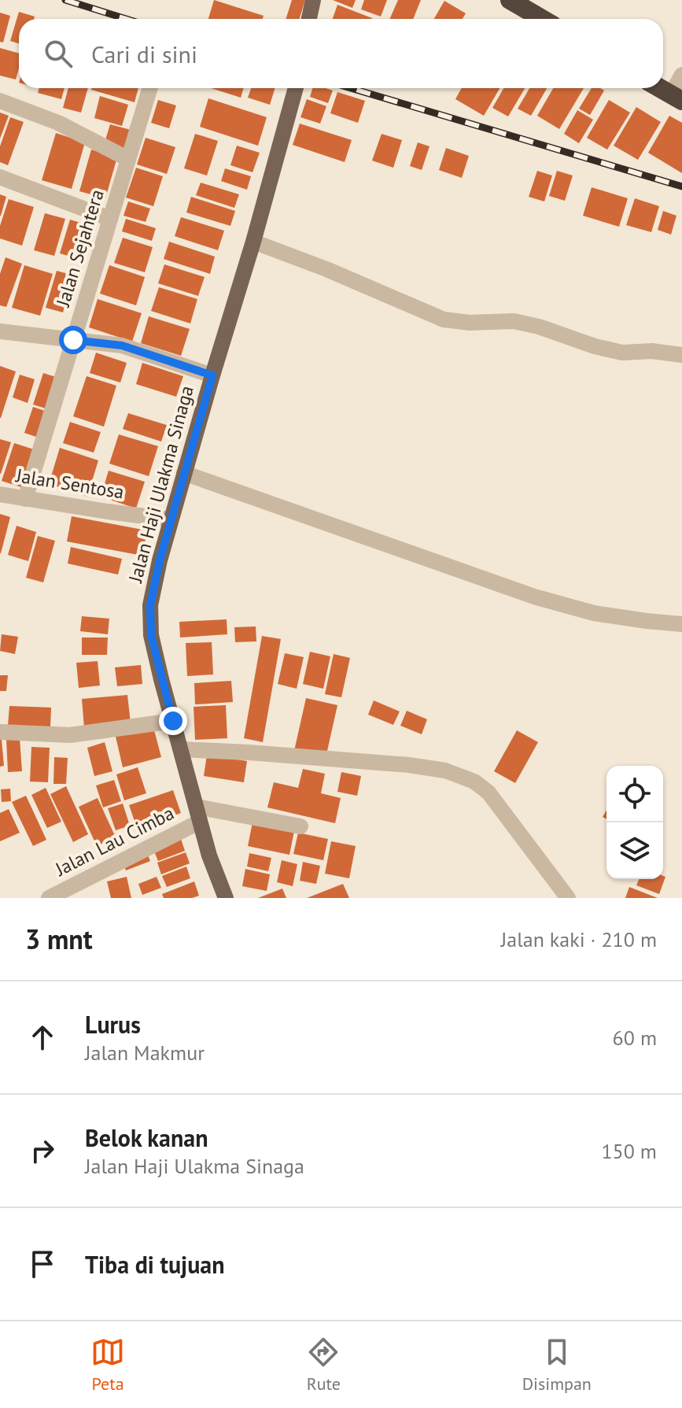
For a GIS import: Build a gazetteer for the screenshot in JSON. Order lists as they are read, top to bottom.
{
  "streets": {
    "main road": ["Jalan Haji Ulakma Sinaga"],
    "street": ["Jalan Sejahtera", "Jalan Sentosa", "Jalan Lau Cimba"]
  },
  "crossings": [
    ["Jalan Sejahtera", "Jalan Sentosa"],
    ["Jalan Sentosa", "Jalan Haji Ulakma Sinaga"],
    ["Jalan Haji Ulakma Sinaga", "Jalan Lau Cimba"]
  ],
  "page": {
    "search": "Cari di sini",
    "heading": ["3 mnt", "Jalan kaki · 210 m"],
    "list": [
      ["Lurus", "Jalan Makmur", "60 m"],
      ["Belok kanan", "Jalan Haji Ulakma Sinaga", "150 m"],
      "Tiba di tujuan"
    ],
    "nav": ["Peta", "Rute", "Disimpan"]
  }
}
